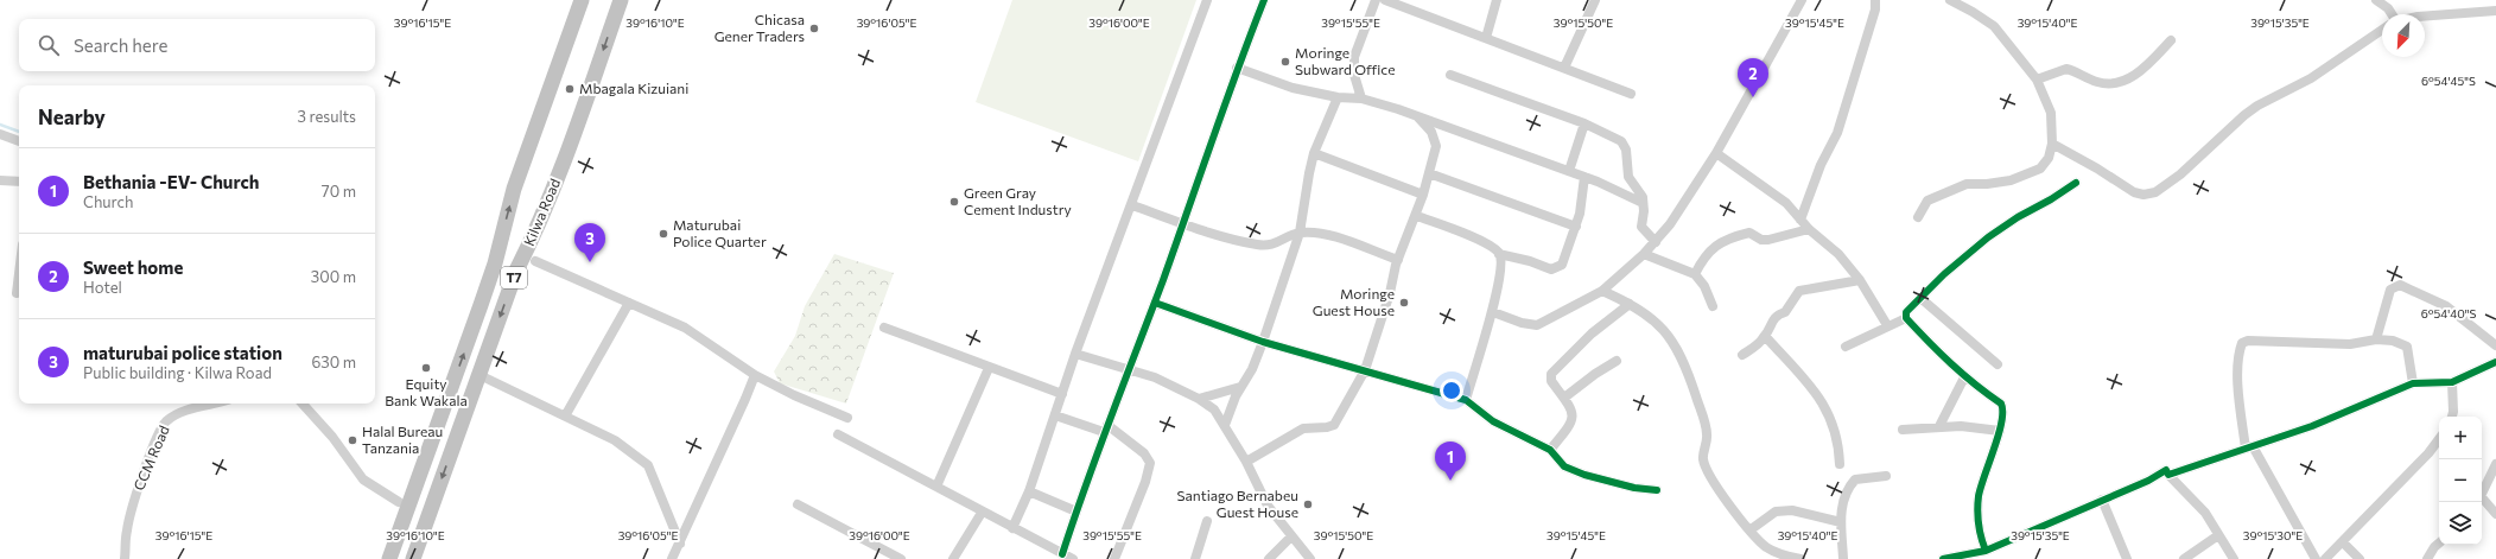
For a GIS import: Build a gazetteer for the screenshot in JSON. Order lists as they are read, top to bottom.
{
  "streets": {
    "highway": ["Kilwa Road", "T7"],
    "street": ["CCM Road"]
  },
  "places": [
    "Chicasa Gener Traders",
    "Moringe Subward Office",
    "Mbagala Kizuiani",
    "Green Gray Cement Industry",
    "Maturubai Police Quarter",
    "Moringe Guest House",
    "Equity Bank Wakala",
    "Halal Bureau Tanzania",
    "Santiago Bernabeu Guest House"
  ],
  "north": "bottom left",
  "page": {
    "search": "Search here",
    "pins": ["2", "3", "1"],
    "heading": ["Nearby", "3 results"],
    "list": [
      {
        "mark": "1",
        "name": "Bethania -EV- Church",
        "note": "Church",
        "value": "70 m"
      },
      {
        "mark": "2",
        "name": "Sweet home",
        "note": "Hotel",
        "value": "300 m"
      },
      {
        "mark": "3",
        "name": "maturubai police station",
        "note": "Public building · Kilwa Road",
        "value": "630 m"
      }
    ],
    "map_buttons": ["+", "−"]
  },
  "coordinates": [
    "39°16'15\"E",
    "39°16'10\"E",
    "39°16'05\"E",
    "39°16'00\"E",
    "39°15'55\"E",
    "39°15'50\"E",
    "39°15'45\"E",
    "39°15'40\"E",
    "39°15'35\"E",
    "6°54'45\"S",
    "6°54'40\"S",
    "39°15'30\"E"
  ]
}
